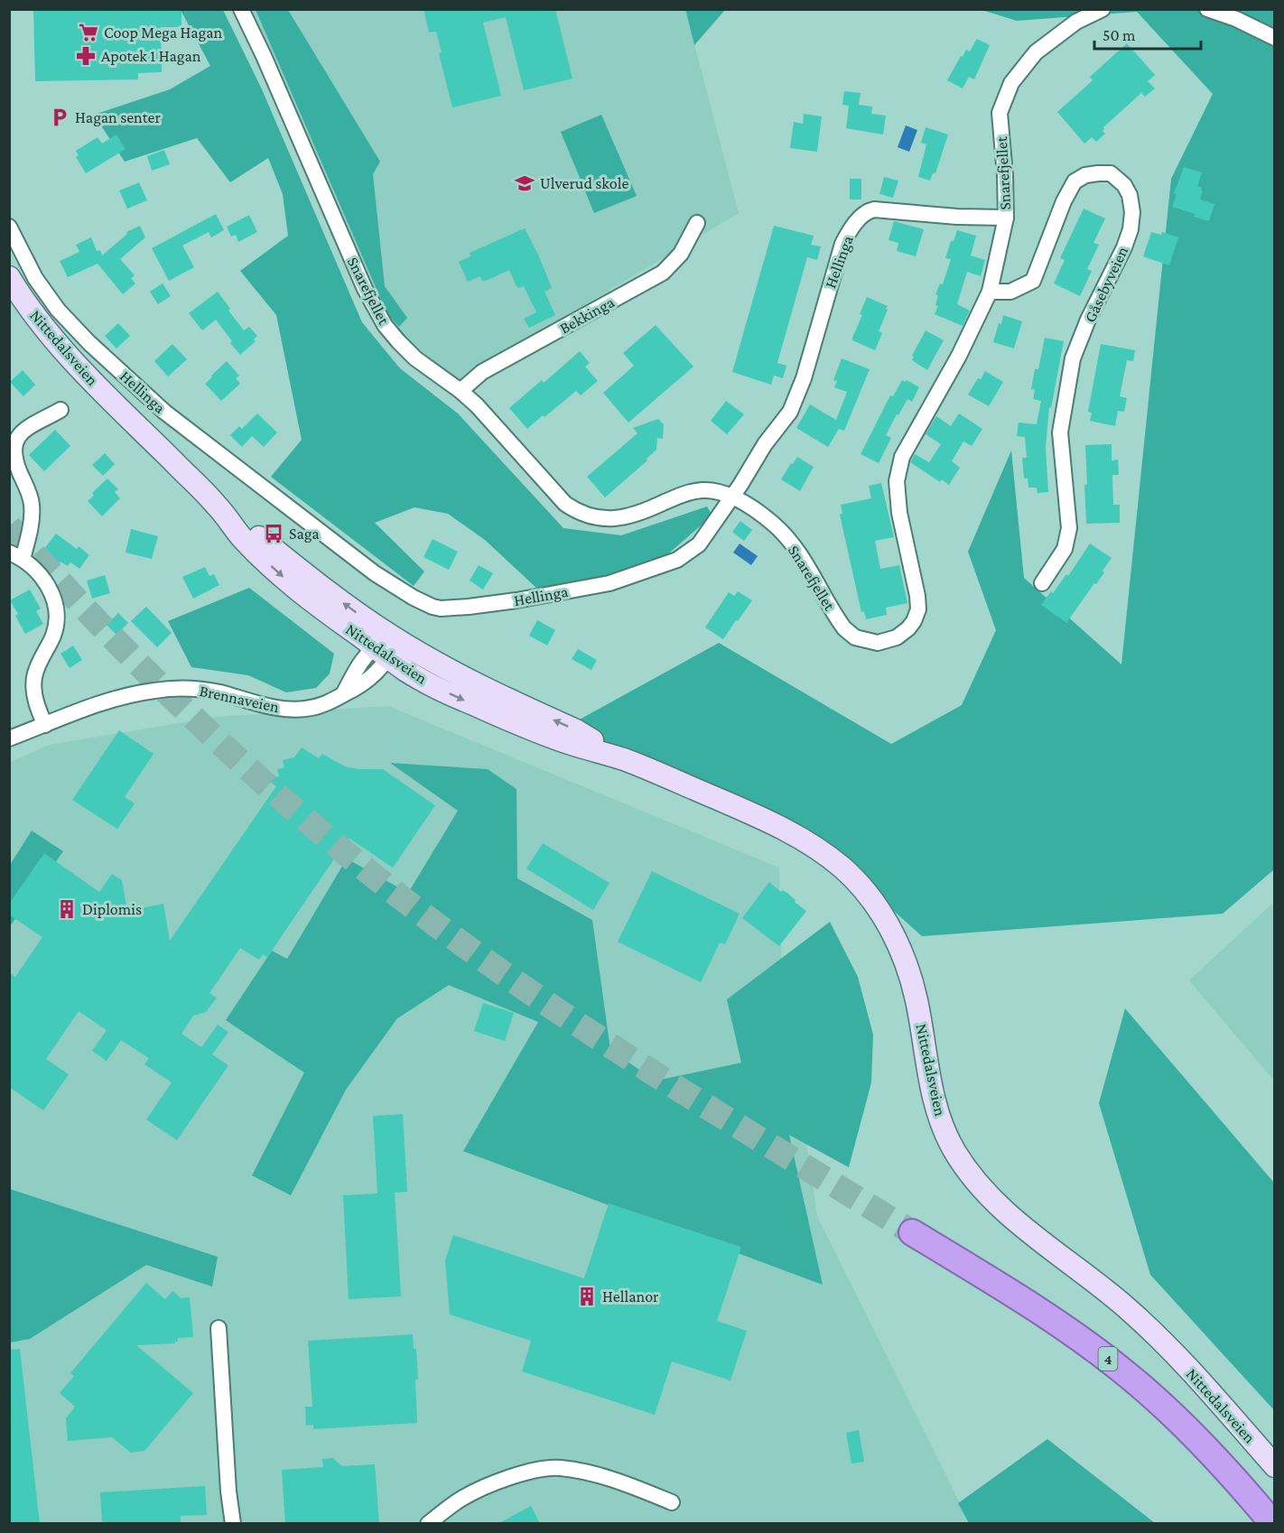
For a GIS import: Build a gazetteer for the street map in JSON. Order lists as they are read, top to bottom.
{
  "streets": {
    "highway": ["4"],
    "main road": ["Nittedalsveien"],
    "street": [
      "Snarefjellet",
      "Hellinga",
      "Gåsebyveien",
      "Bekkinga",
      "Brennaveien"
    ]
  },
  "crossings": [
    ["Snarefjellet", "Hellinga"],
    ["Snarefjellet", "Gåsebyveien"],
    ["Snarefjellet", "Bekkinga"],
    ["Nittedalsveien", "Brennaveien"]
  ],
  "places": {
    "supermarket": ["Coop Mega Hagan"],
    "pharmacy": ["Apotek 1 Hagan"],
    "parking": ["Hagan senter"],
    "school or university": ["Ulverud skole"],
    "bus stop": ["Saga"],
    "building": ["Diplomis", "Hellanor"]
  },
  "scale_bar": "50 m"
}
